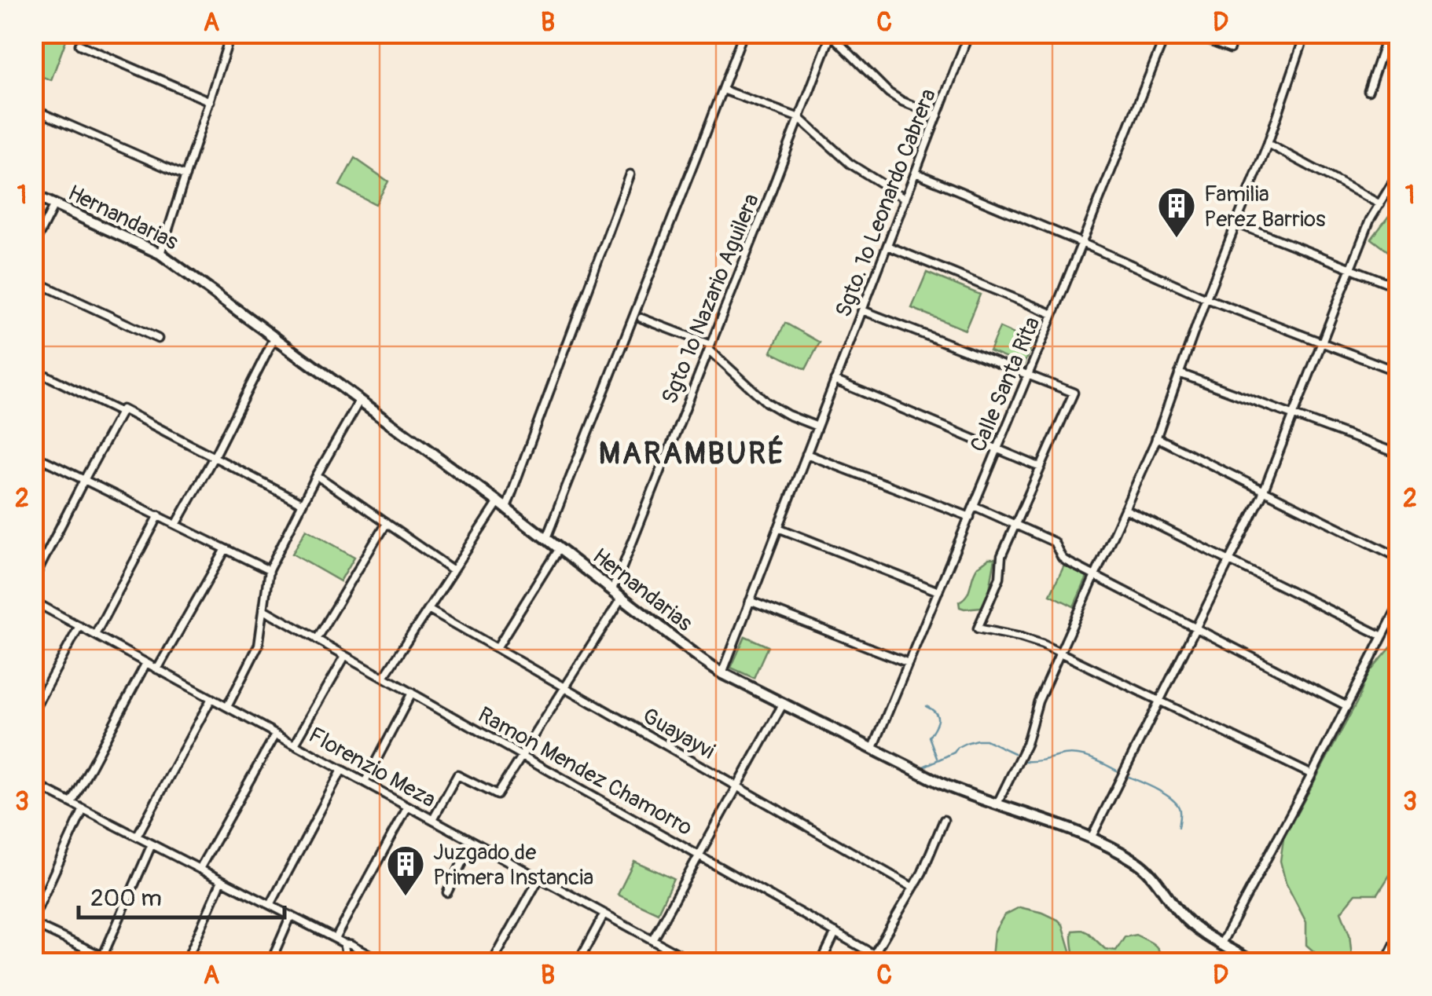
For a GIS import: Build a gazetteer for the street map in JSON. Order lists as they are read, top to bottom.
{
  "streets": {
    "street": [
      "Sgto. 1º Leonardo Cabrera",
      "Hernandarias",
      "Sgto 1º Nazario Aguilera",
      "Calle Santa Rita",
      "Guayayvi",
      "Florenzio Meza",
      "Ramon Mendez Chamorro"
    ]
  },
  "crossings": [
    ["Sgto. 1º Leonardo Cabrera", "Hernandarias"],
    ["Hernandarias", "Sgto 1º Nazario Aguilera"],
    ["Hernandarias", "Calle Santa Rita"]
  ],
  "districts": ["MARAMBURÉ"],
  "places": {
    "building": ["Familia Perez Barrios", "Juzgado de Primera Instancia"]
  },
  "scale_bar": "200 m",
  "grid": {
    "columns": [
      "A",
      "B",
      "C",
      "D"
    ],
    "rows": ["1", "2", "3"]
  }
}
